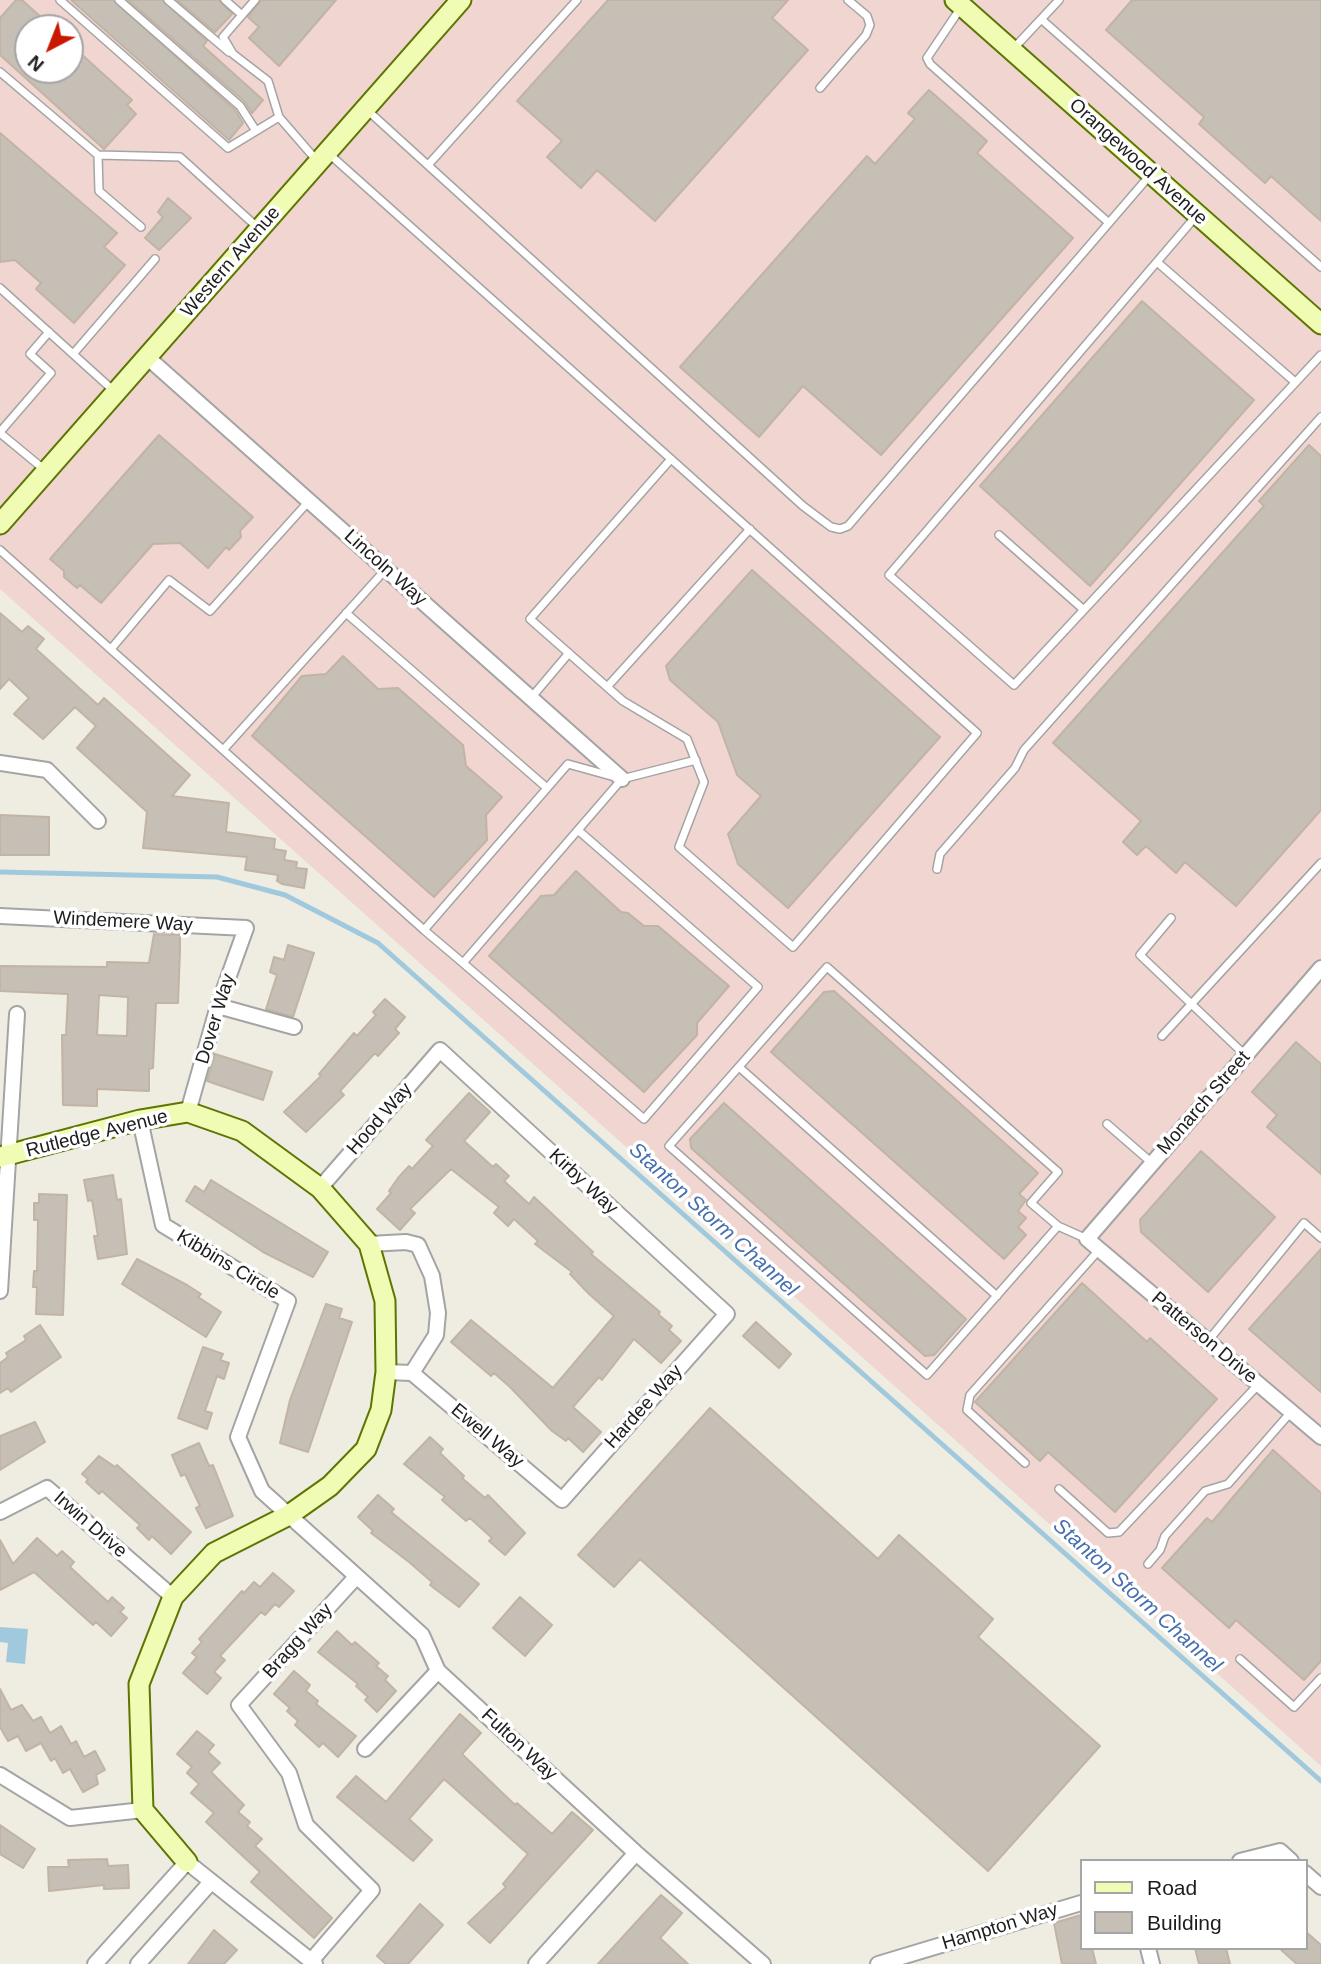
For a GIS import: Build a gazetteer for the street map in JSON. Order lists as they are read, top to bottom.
{
  "streets": {
    "street": [
      "Orangewood Avenue",
      "Western Avenue",
      "Lincoln Way",
      "Windemere Way",
      "Dover Way",
      "Monarch Street",
      "Hood Way",
      "Rutledge Avenue",
      "Kirby Way",
      "Kibbins Circle",
      "Patterson Drive",
      "Hardee Way",
      "Ewell Way",
      "Irwin Drive",
      "Bragg Way",
      "Fulton Way",
      "Hampton Way"
    ]
  },
  "crossings": [
    ["Western Avenue", "Lincoln Way"],
    ["Windemere Way", "Dover Way"],
    ["Dover Way", "Rutledge Avenue"],
    ["Monarch Street", "Patterson Drive"],
    ["Hood Way", "Rutledge Avenue"],
    ["Hood Way", "Kirby Way"],
    ["Rutledge Avenue", "Kibbins Circle"],
    ["Rutledge Avenue", "Irwin Drive"],
    ["Rutledge Avenue", "Fulton Way"],
    ["Kirby Way", "Hardee Way"],
    ["Kibbins Circle", "Fulton Way"],
    ["Hardee Way", "Ewell Way"],
    ["Bragg Way", "Fulton Way"]
  ],
  "water": ["Stanton Storm Channel"],
  "legend": ["Road", "Building"],
  "north": "bottom left"
}
